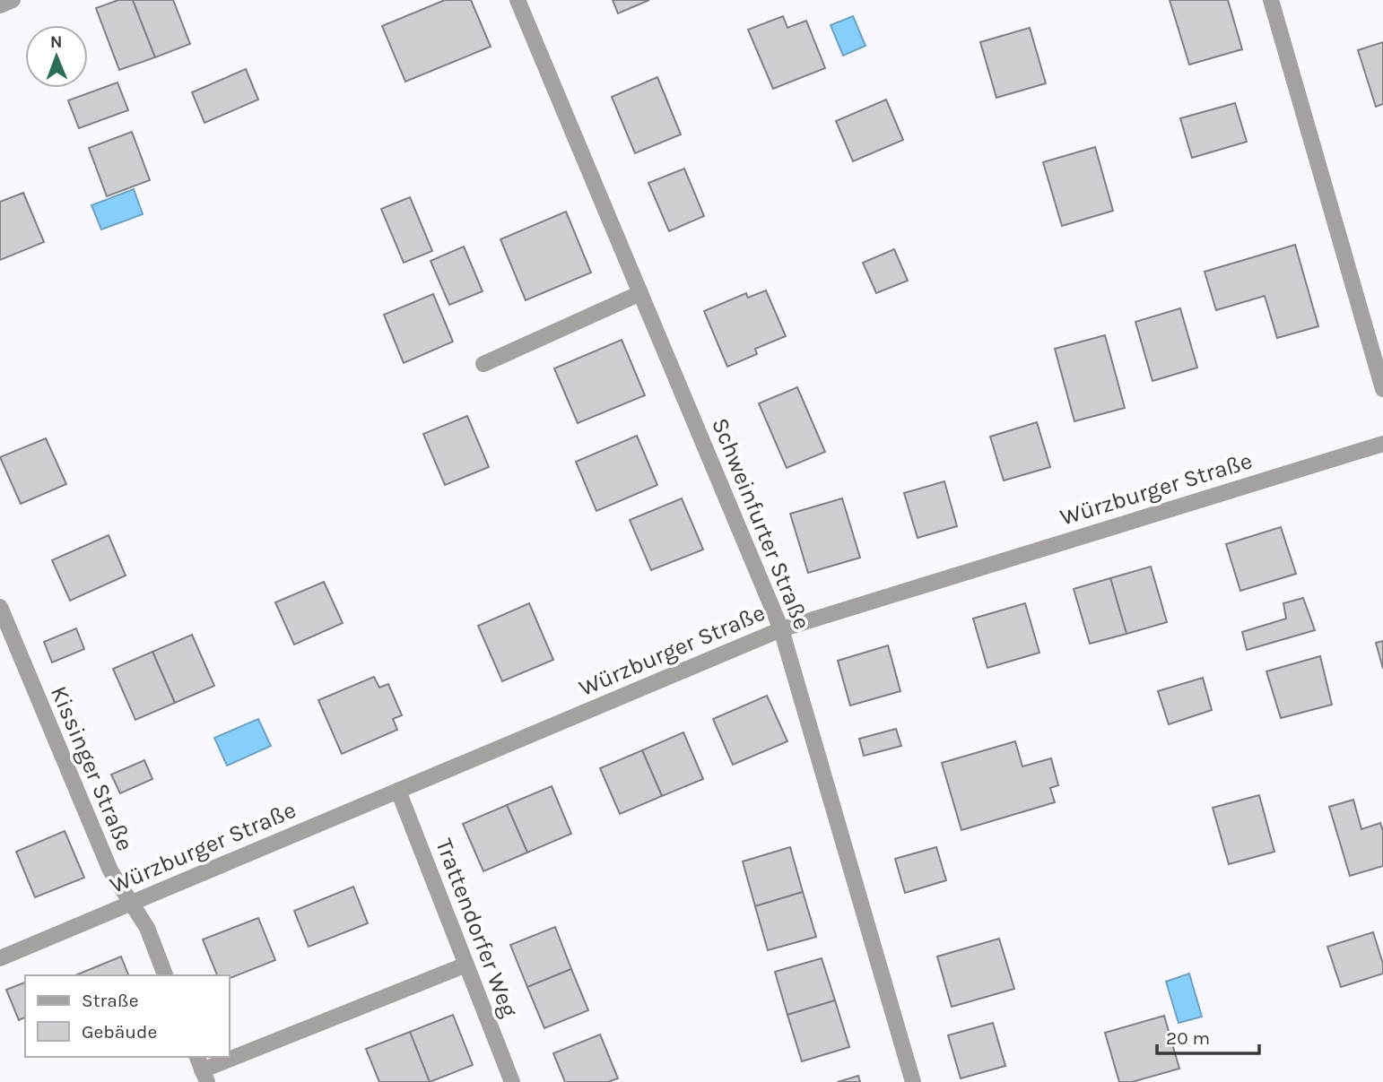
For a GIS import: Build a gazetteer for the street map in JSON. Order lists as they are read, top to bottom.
{
  "streets": {
    "street": [
      "Würzburger Straße",
      "Schweinfurter Straße",
      "Kissinger Straße",
      "Trattendorfer Weg"
    ]
  },
  "crossings": [
    ["Würzburger Straße", "Schweinfurter Straße"],
    ["Würzburger Straße", "Kissinger Straße"],
    ["Würzburger Straße", "Trattendorfer Weg"]
  ],
  "legend": ["Straße", "Gebäude"],
  "scale_bar": "20 m",
  "north": "top"
}
